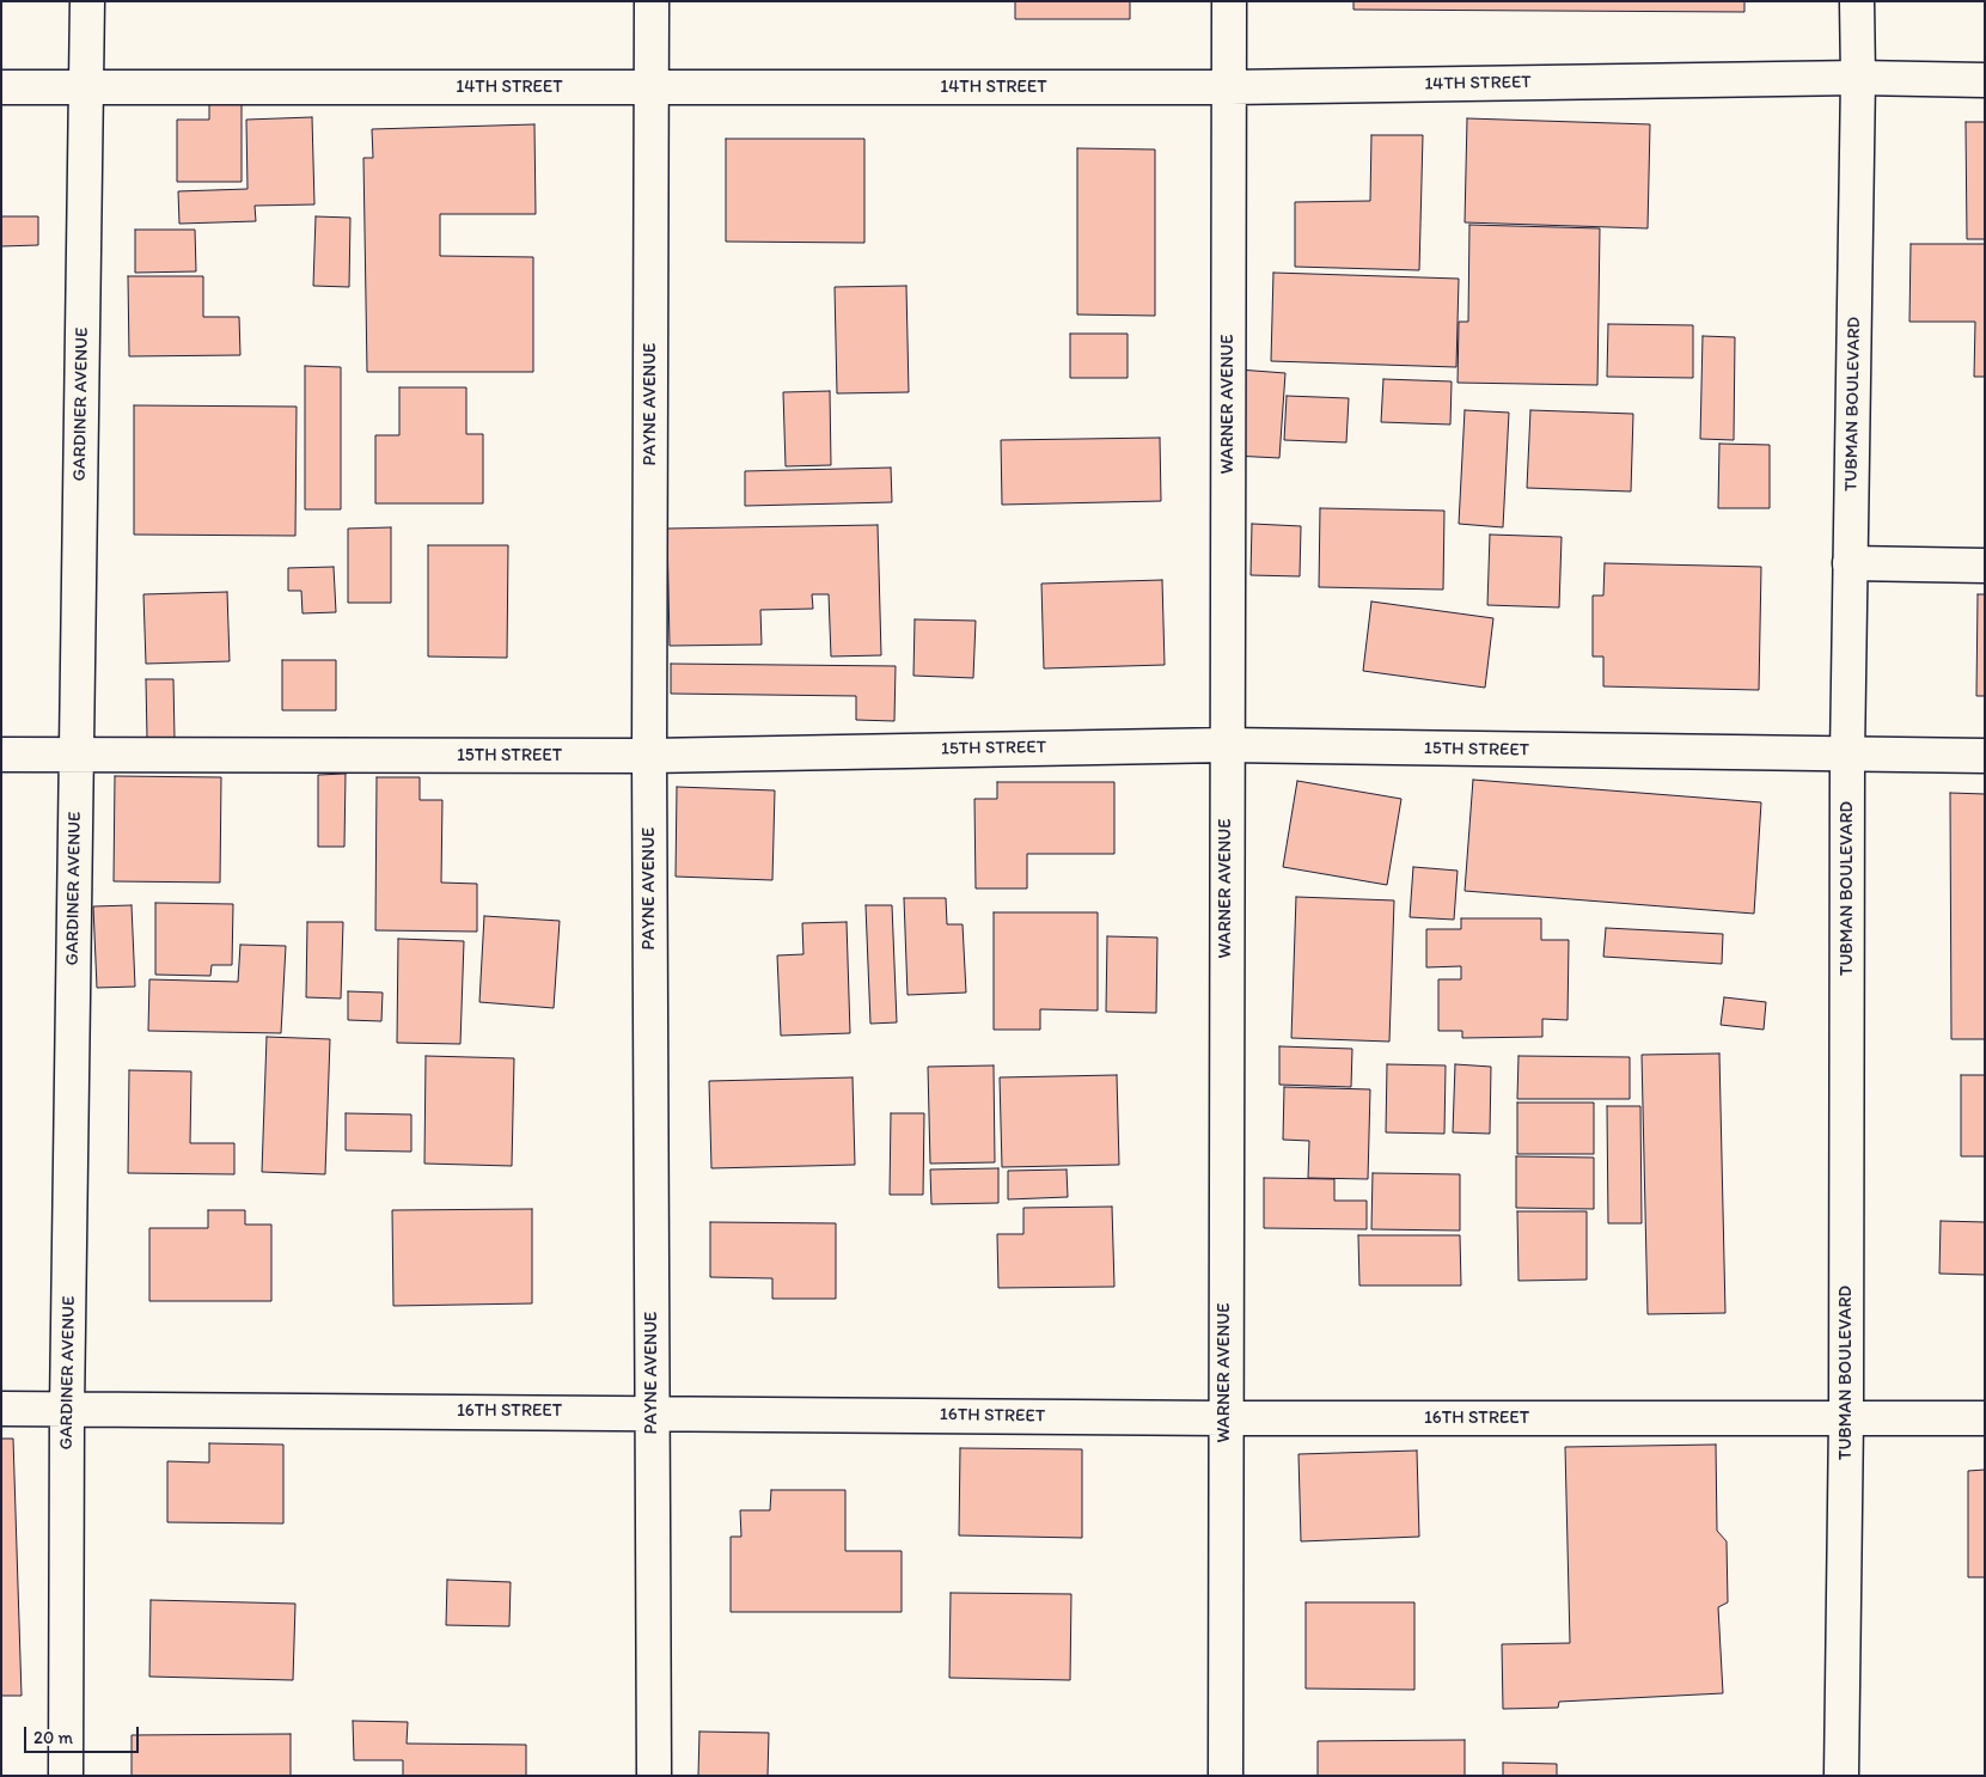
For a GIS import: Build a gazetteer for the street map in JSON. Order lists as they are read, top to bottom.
{
  "streets": {
    "main road": [
      "14TH STREET",
      "GARDINER AVENUE",
      "PAYNE AVENUE",
      "WARNER AVENUE",
      "TUBMAN BOULEVARD",
      "15TH STREET",
      "16TH STREET"
    ]
  },
  "crossings": [
    ["14TH STREET", "GARDINER AVENUE"],
    ["14TH STREET", "PAYNE AVENUE"],
    ["14TH STREET", "WARNER AVENUE"],
    ["14TH STREET", "TUBMAN BOULEVARD"],
    ["GARDINER AVENUE", "15TH STREET"],
    ["GARDINER AVENUE", "16TH STREET"],
    ["PAYNE AVENUE", "15TH STREET"],
    ["PAYNE AVENUE", "16TH STREET"],
    ["WARNER AVENUE", "15TH STREET"],
    ["WARNER AVENUE", "16TH STREET"],
    ["TUBMAN BOULEVARD", "15TH STREET"],
    ["TUBMAN BOULEVARD", "16TH STREET"]
  ],
  "scale_bar": "20 m"
}
